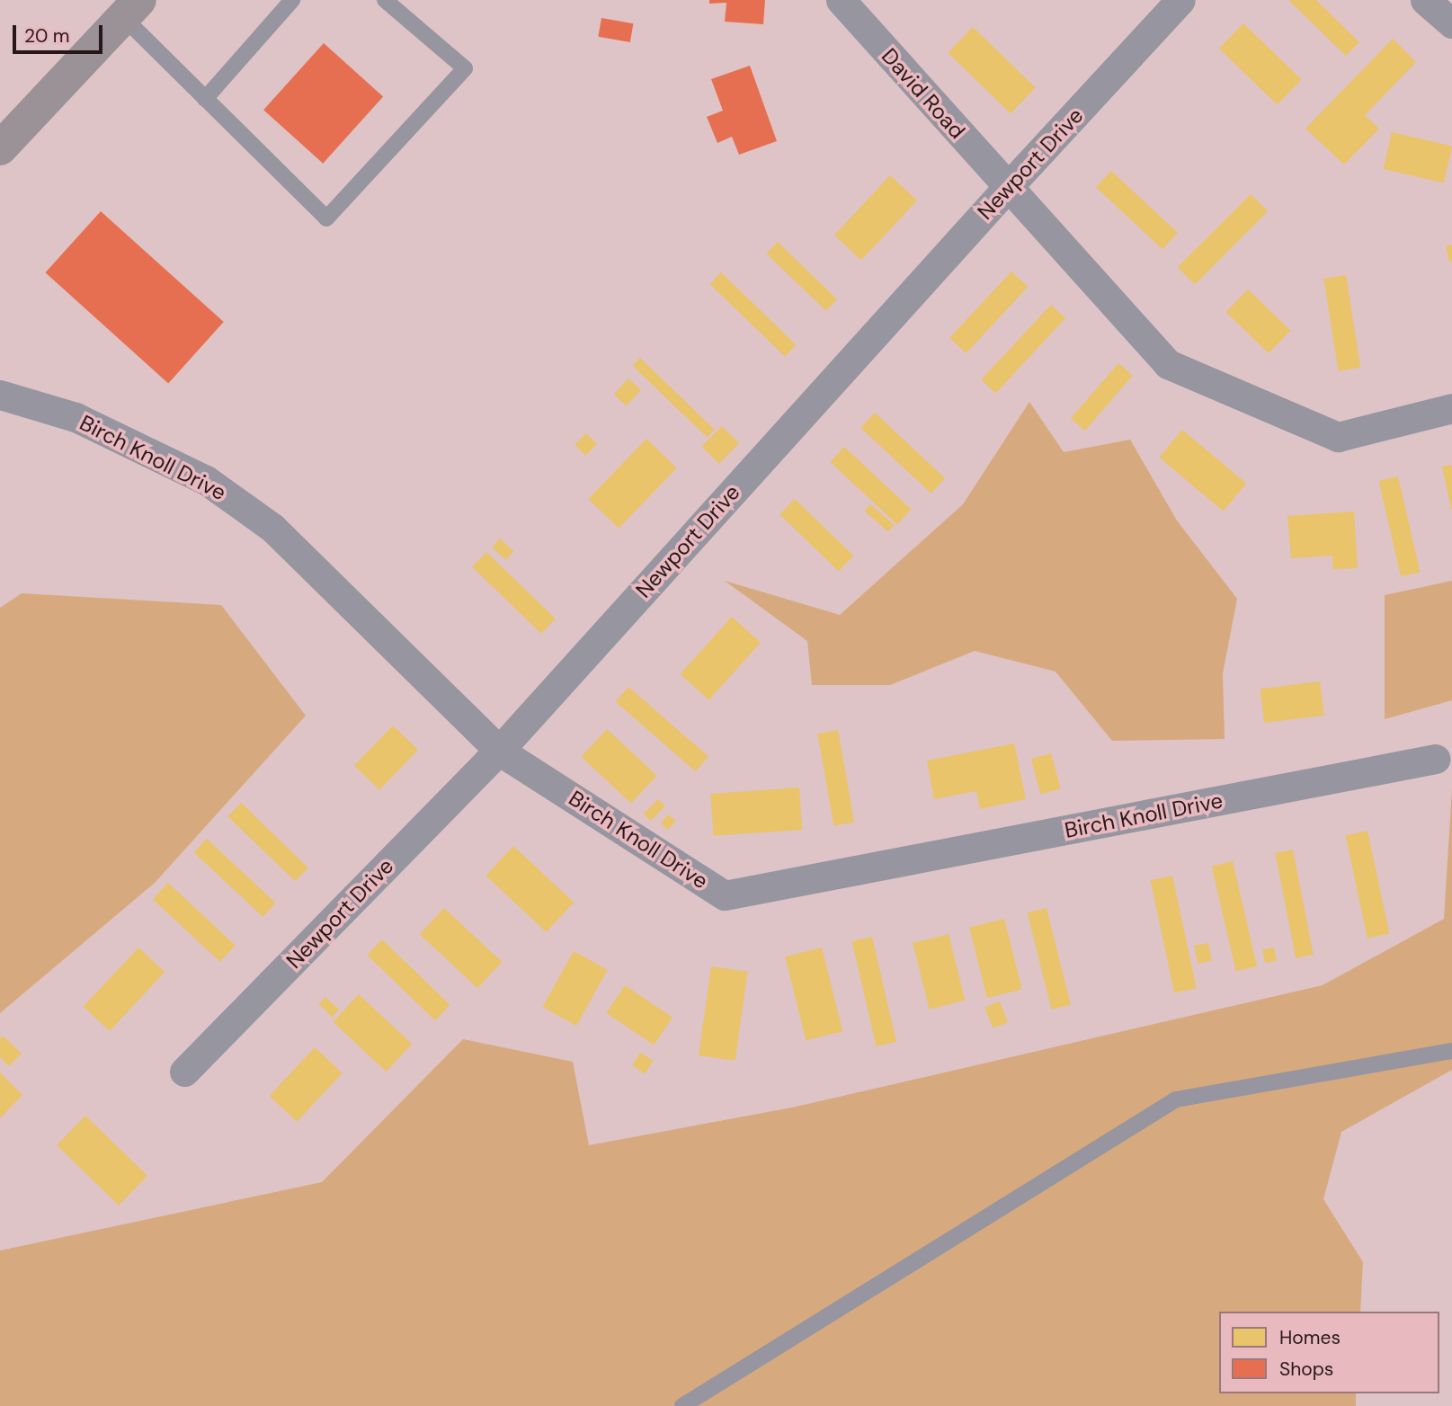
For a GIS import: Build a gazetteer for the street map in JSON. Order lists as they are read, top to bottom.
{
  "streets": {
    "street": ["David Road", "Newport Drive", "Birch Knoll Drive"]
  },
  "crossings": [
    ["David Road", "Newport Drive"],
    ["Newport Drive", "Birch Knoll Drive"]
  ],
  "legend": ["Homes", "Shops"],
  "scale_bar": "20 m"
}
